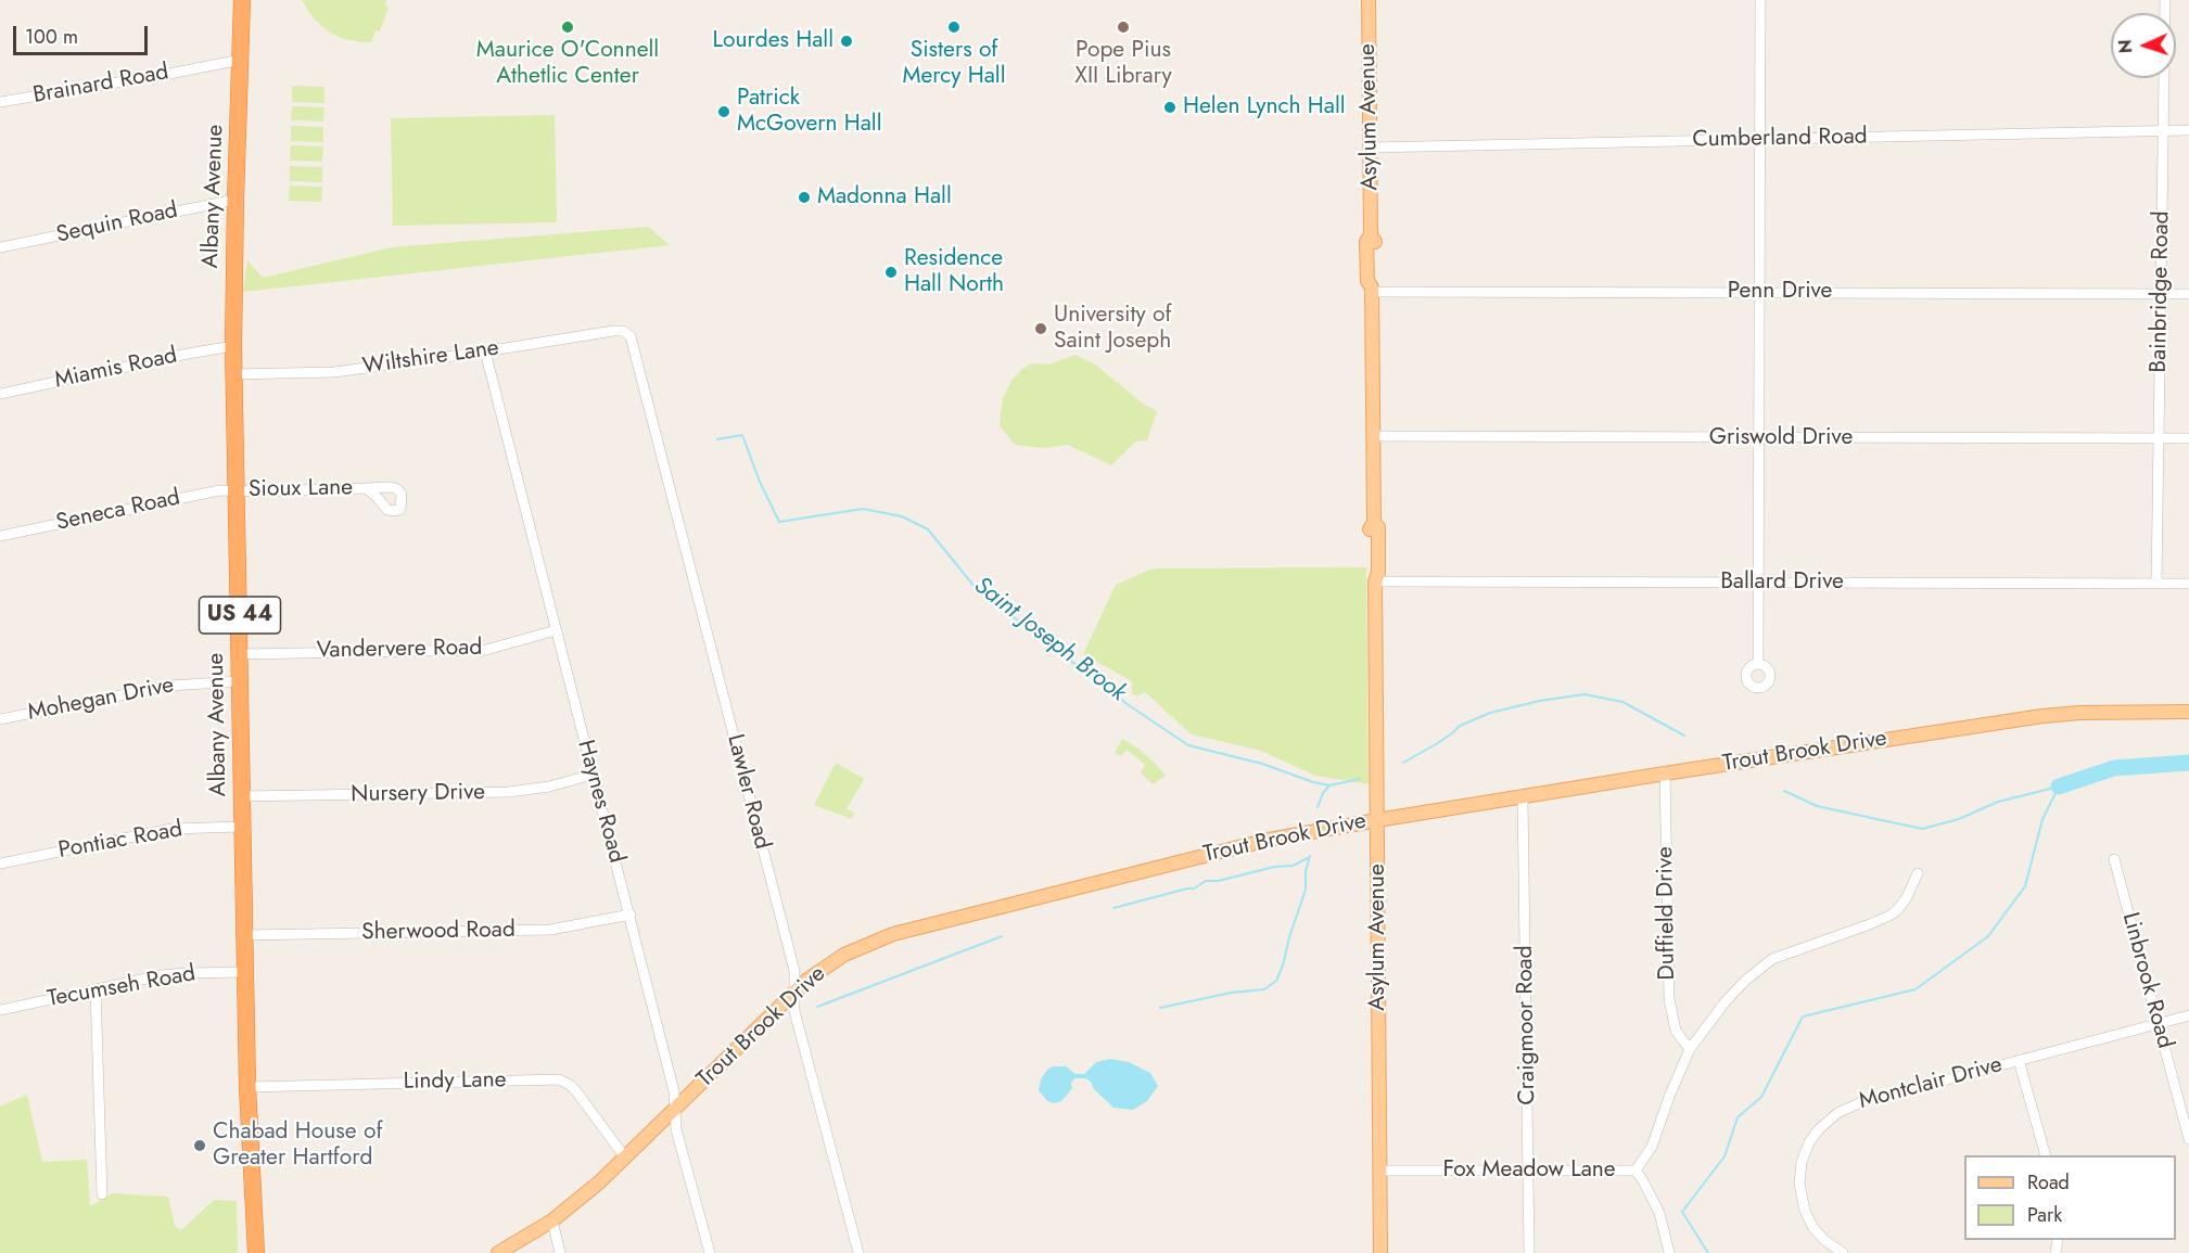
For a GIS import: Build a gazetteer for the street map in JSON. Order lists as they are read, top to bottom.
{
  "streets": {
    "highway": ["Albany Avenue", "US 44"],
    "main road": ["Asylum Avenue", "Trout Brook Drive"],
    "street": [
      "Brainard Road",
      "Cumberland Road",
      "Sequin Road",
      "Penn Drive",
      "Bainbridge Road",
      "Wiltshire Lane",
      "Miamis Road",
      "Griswold Drive",
      "Sioux Lane",
      "Seneca Road",
      "Ballard Drive",
      "Vandervere Road",
      "Mohegan Drive",
      "Lawler Road",
      "Nursery Drive",
      "Haynes Road",
      "Pontiac Road",
      "Duffield Drive",
      "Sherwood Road",
      "Linbrook Road",
      "Tecumseh Road",
      "Craigmoor Road",
      "Lindy Lane",
      "Montclair Drive",
      "Fox Meadow Lane"
    ]
  },
  "crossings": [
    ["Brainard Road", "Albany Avenue"],
    ["Asylum Avenue", "Cumberland Road"],
    ["Asylum Avenue", "Penn Drive"],
    ["Asylum Avenue", "Griswold Drive"],
    ["Asylum Avenue", "Ballard Drive"],
    ["Asylum Avenue", "Trout Brook Drive"],
    ["Asylum Avenue", "Fox Meadow Lane"],
    ["Cumberland Road", "Bainbridge Road"],
    ["Albany Avenue", "Sequin Road"],
    ["Albany Avenue", "Wiltshire Lane"],
    ["Albany Avenue", "Miamis Road"],
    ["Albany Avenue", "Sioux Lane"],
    ["Albany Avenue", "Seneca Road"],
    ["Albany Avenue", "Vandervere Road"],
    ["Albany Avenue", "Mohegan Drive"],
    ["Albany Avenue", "Nursery Drive"],
    ["Albany Avenue", "Pontiac Road"],
    ["Albany Avenue", "Sherwood Road"],
    ["Albany Avenue", "Tecumseh Road"],
    ["Albany Avenue", "Lindy Lane"],
    ["Penn Drive", "Bainbridge Road"],
    ["Bainbridge Road", "Griswold Drive"],
    ["Bainbridge Road", "Ballard Drive"],
    ["Wiltshire Lane", "Lawler Road"],
    ["Wiltshire Lane", "Haynes Road"],
    ["Sioux Lane", "Seneca Road"],
    ["Vandervere Road", "Haynes Road"],
    ["Trout Brook Drive", "Lawler Road"],
    ["Trout Brook Drive", "Haynes Road"],
    ["Trout Brook Drive", "Duffield Drive"],
    ["Trout Brook Drive", "Craigmoor Road"],
    ["Trout Brook Drive", "Lindy Lane"],
    ["Nursery Drive", "Haynes Road"],
    ["Haynes Road", "Sherwood Road"],
    ["Duffield Drive", "Fox Meadow Lane"],
    ["Linbrook Road", "Montclair Drive"],
    ["Craigmoor Road", "Fox Meadow Lane"]
  ],
  "water": ["Saint Joseph Brook"],
  "places": [
    "Maurice O'Connell Athetlic Center",
    "Sisters of Mercy Hall",
    "Pope Pius XII Library",
    "Lourdes Hall",
    "Helen Lynch Hall",
    "Patrick McGovern Hall",
    "Madonna Hall",
    "Residence Hall North",
    "University of Saint Joseph",
    "Chabad House of Greater Hartford"
  ],
  "legend": ["Road", "Park"],
  "scale_bar": "100 m",
  "north": "left"
}
